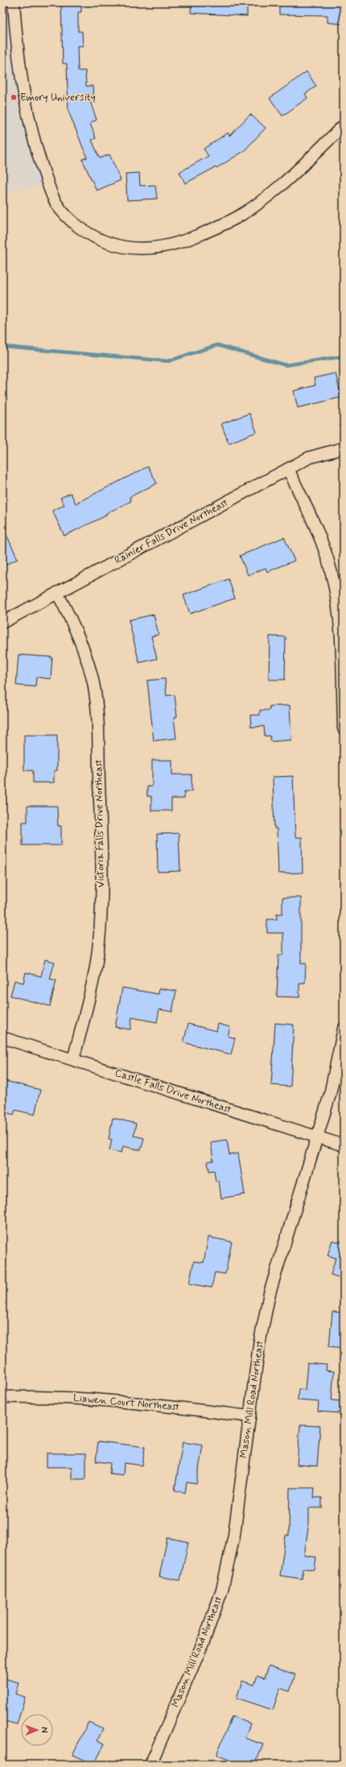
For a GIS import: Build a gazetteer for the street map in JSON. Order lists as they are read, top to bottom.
{
  "streets": {
    "street": [
      "Rainier Falls Drive Northeast",
      "Victoria Falls Drive Northeast",
      "Castle Falls Drive Northeast",
      "Mason Mill Road Northeast",
      "Liawen Court Northeast"
    ]
  },
  "crossings": [
    ["Rainier Falls Drive Northeast", "Victoria Falls Drive Northeast"],
    ["Victoria Falls Drive Northeast", "Castle Falls Drive Northeast"],
    ["Castle Falls Drive Northeast", "Mason Mill Road Northeast"],
    ["Mason Mill Road Northeast", "Liawen Court Northeast"]
  ],
  "places": ["Emory University"],
  "north": "right"
}
